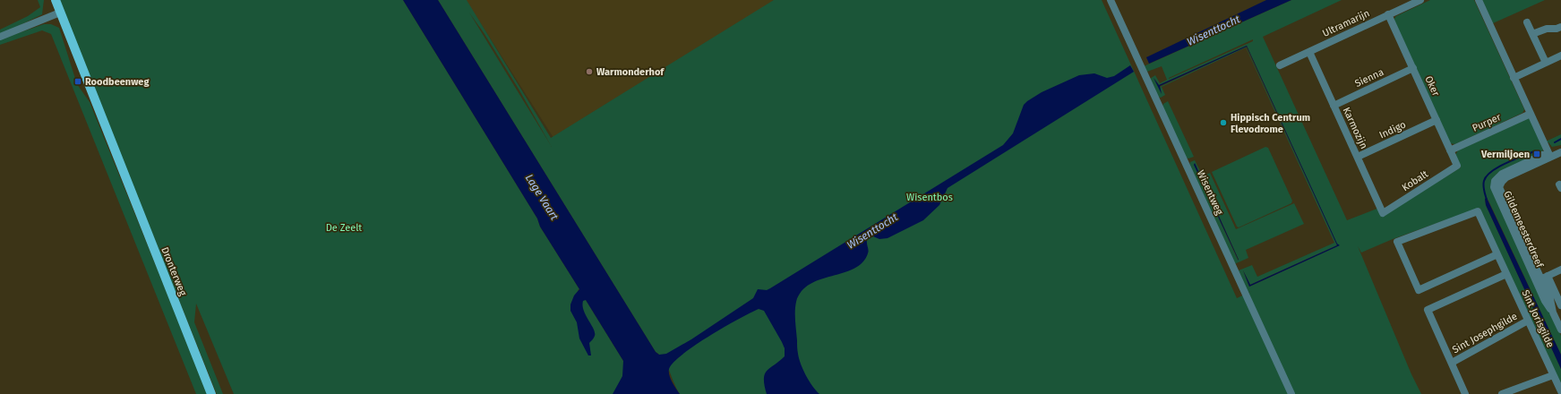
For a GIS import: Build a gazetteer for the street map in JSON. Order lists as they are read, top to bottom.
{
  "streets": {
    "main road": ["Dronterweg"],
    "street": [
      "Ultramarijn",
      "Sienna",
      "Oker",
      "Purper",
      "Karmozijn",
      "Indigo",
      "Kobalt",
      "Wisentweg",
      "Gildemeesterdreef",
      "Sint Jorisgilde",
      "Sint Josephgilde"
    ]
  },
  "crossings": [
    ["Ultramarijn", "Oker"],
    ["Ultramarijn", "Karmozijn"],
    ["Sienna", "Oker"],
    ["Sienna", "Karmozijn"],
    ["Oker", "Purper"],
    ["Oker", "Indigo"],
    ["Oker", "Kobalt"],
    ["Karmozijn", "Indigo"],
    ["Karmozijn", "Kobalt"],
    ["Sint Jorisgilde", "Sint Josephgilde"]
  ],
  "water": ["Wisenttocht", "Lage Vaart"],
  "parks": ["Wisentbos", "De Zeelt"],
  "places": {
    "other": ["Warmonderhof", "Hippisch Centrum Flevodrome"],
    "transit": ["Roodbeenweg", "Vermiljoen"]
  }
}
